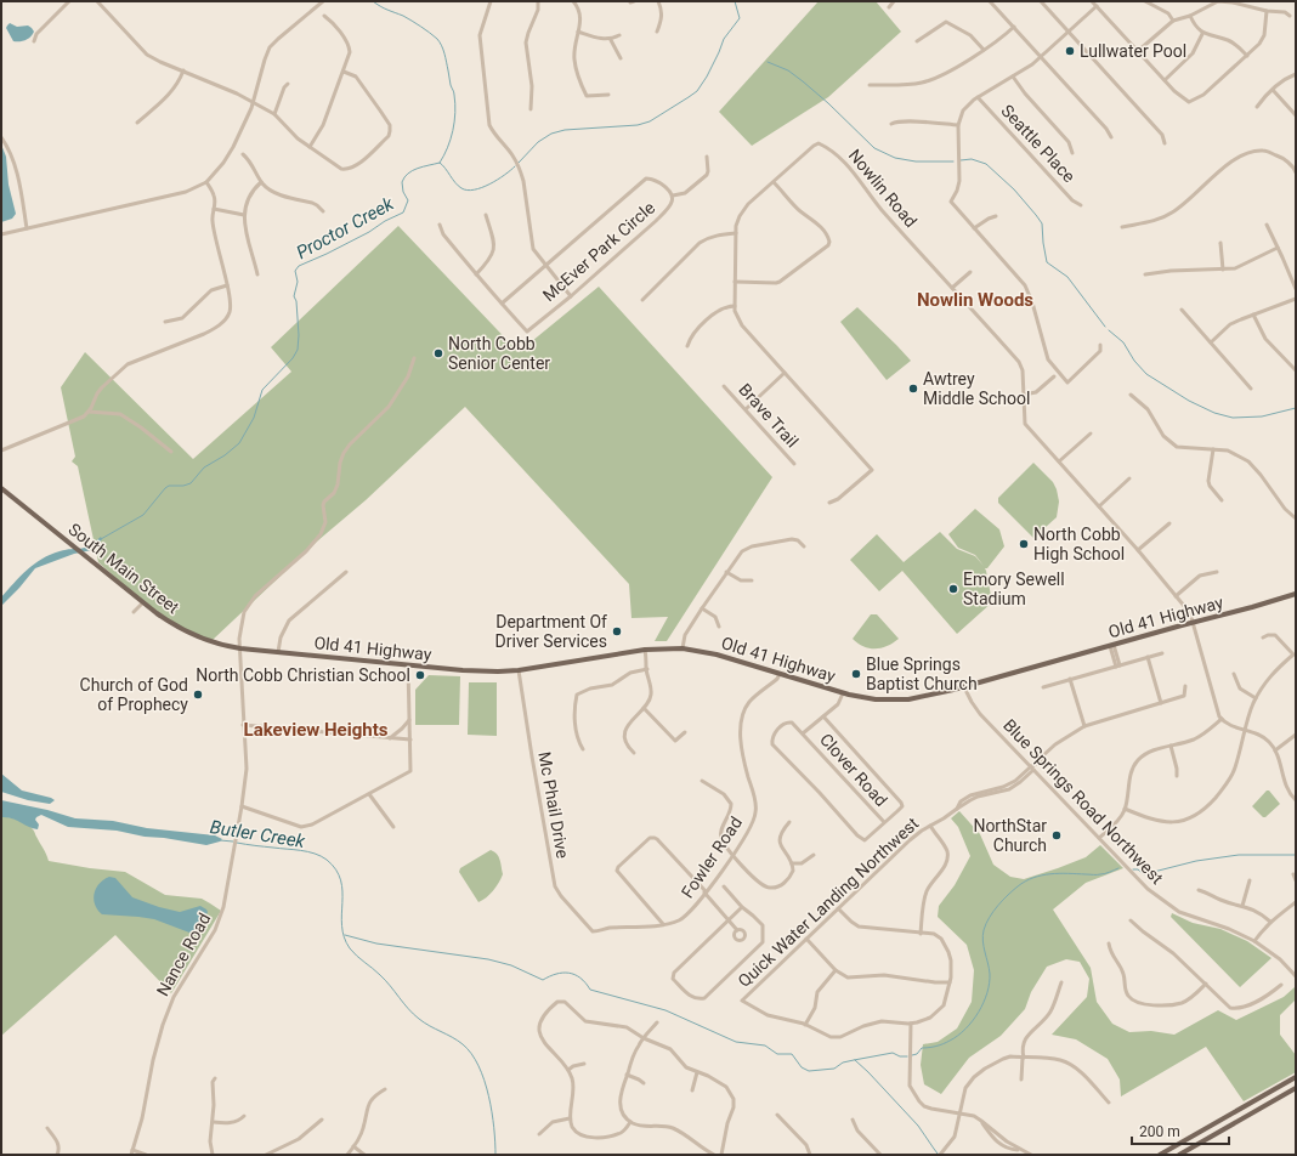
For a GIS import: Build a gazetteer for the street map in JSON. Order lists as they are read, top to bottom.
{
  "streets": {
    "main road": ["South Main Street", "Old 41 Highway"],
    "street": [
      "Seattle Place",
      "Nowlin Road",
      "McEver Park Circle",
      "Brave Trail",
      "Clover Road",
      "Blue Springs Road Northwest",
      "Mc Phail Drive",
      "Fowler Road",
      "Quick Water Landing Northwest",
      "Nance Road"
    ]
  },
  "crossings": [
    ["Nowlin Road", "Old 41 Highway"],
    ["South Main Street", "Old 41 Highway"],
    ["South Main Street", "Nance Road"],
    ["Old 41 Highway", "Clover Road"],
    ["Old 41 Highway", "Blue Springs Road Northwest"],
    ["Old 41 Highway", "Mc Phail Drive"],
    ["Old 41 Highway", "Fowler Road"],
    ["Old 41 Highway", "Nance Road"],
    ["Blue Springs Road Northwest", "Quick Water Landing Northwest"],
    ["Mc Phail Drive", "Fowler Road"]
  ],
  "districts": ["Nowlin Woods", "Lakeview Heights"],
  "water": ["Proctor Creek", "Butler Creek"],
  "places": [
    "Lullwater Pool",
    "North Cobb Senior Center",
    "Awtrey Middle School",
    "North Cobb High School",
    "Emory Sewell Stadium",
    "Department Of Driver Services",
    "Blue Springs Baptist Church",
    "North Cobb Christian School",
    "Church of God of Prophecy",
    "NorthStar Church"
  ],
  "scale_bar": "200 m"
}
